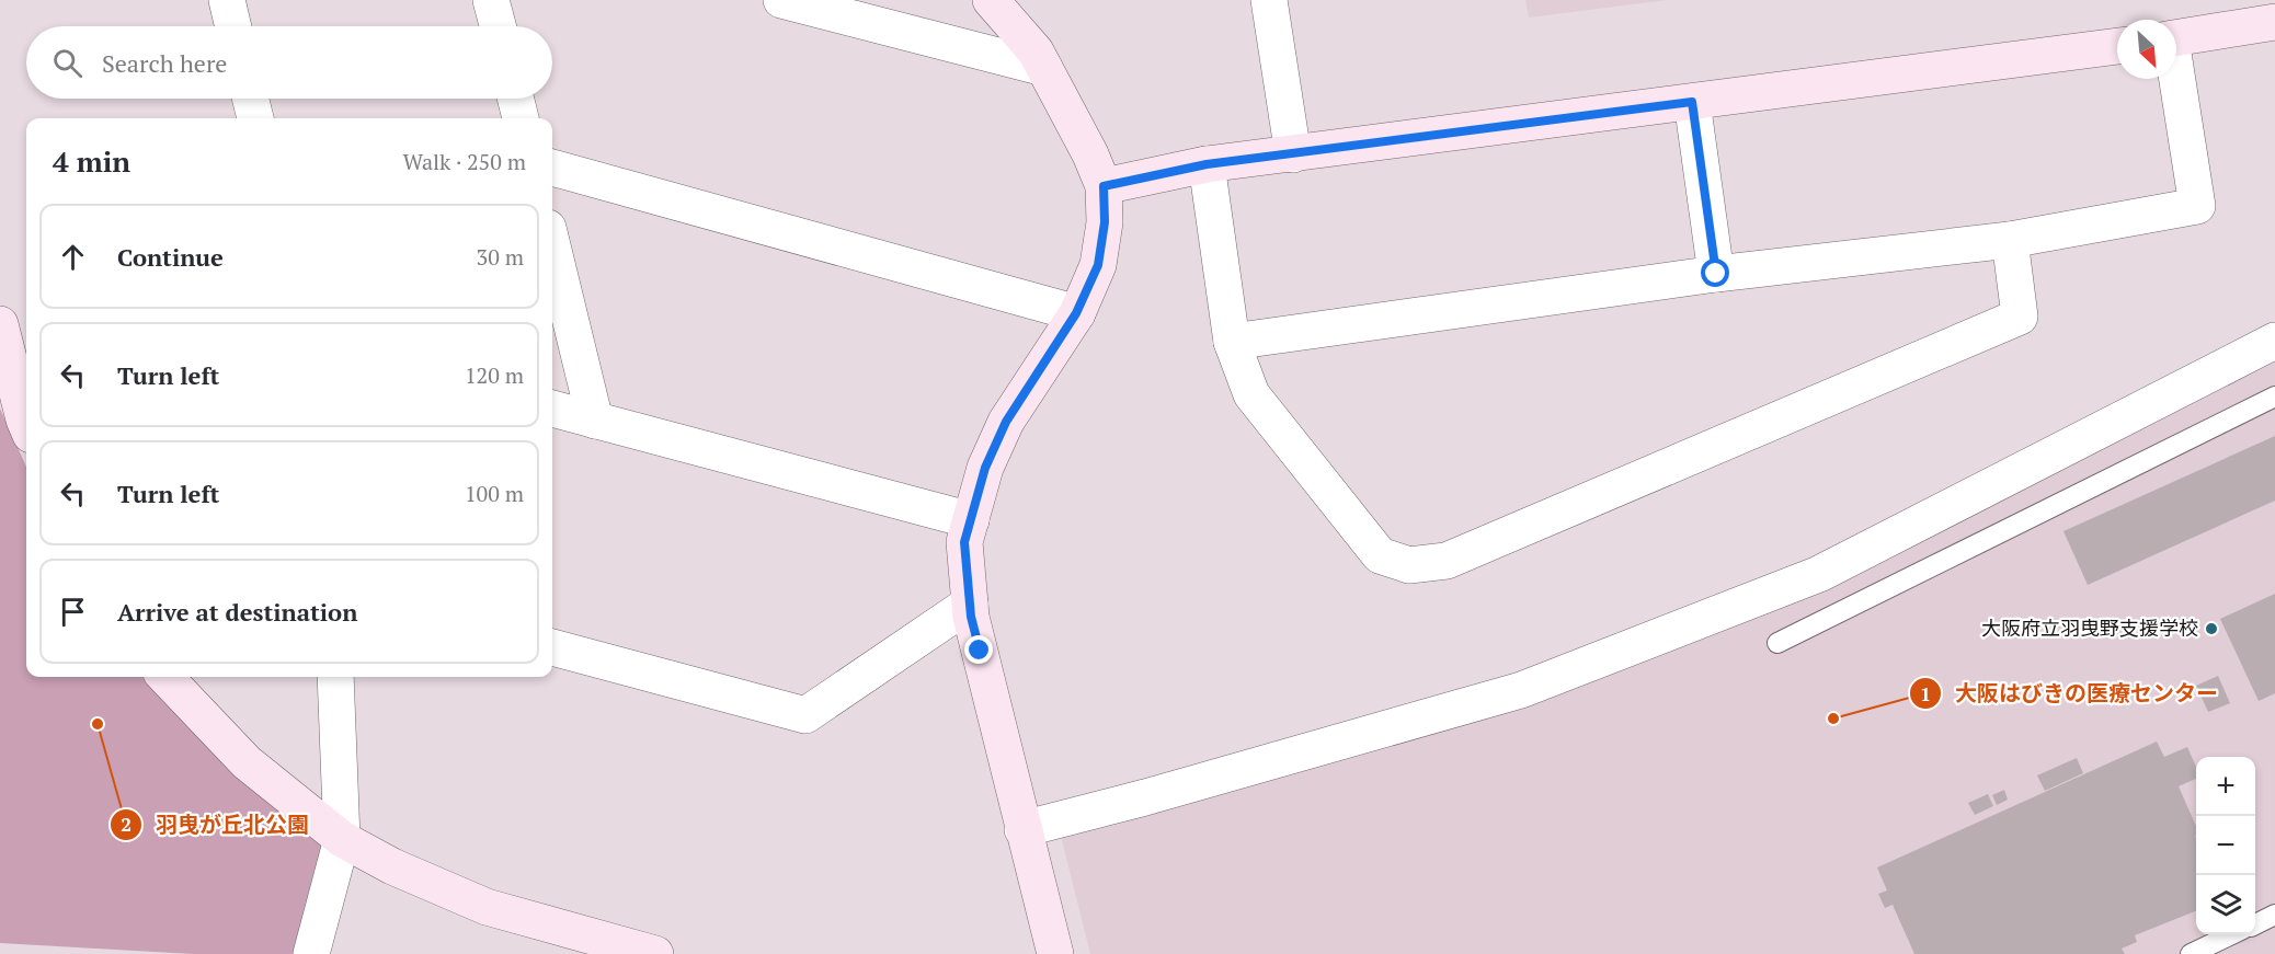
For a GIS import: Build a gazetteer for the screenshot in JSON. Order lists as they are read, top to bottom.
{
  "places": ["大阪府立羽曳野支援学校", "大阪はびきの医療センター", "羽曳が丘北公園"],
  "north": "bottom right",
  "page": {
    "search": "Search here",
    "heading": ["4 min", "Walk · 250 m"],
    "list": [
      ["Continue", "30 m"],
      ["Turn left", "120 m"],
      ["Turn left", "100 m"],
      "Arrive at destination"
    ],
    "map_buttons": ["+", "−"]
  }
}
